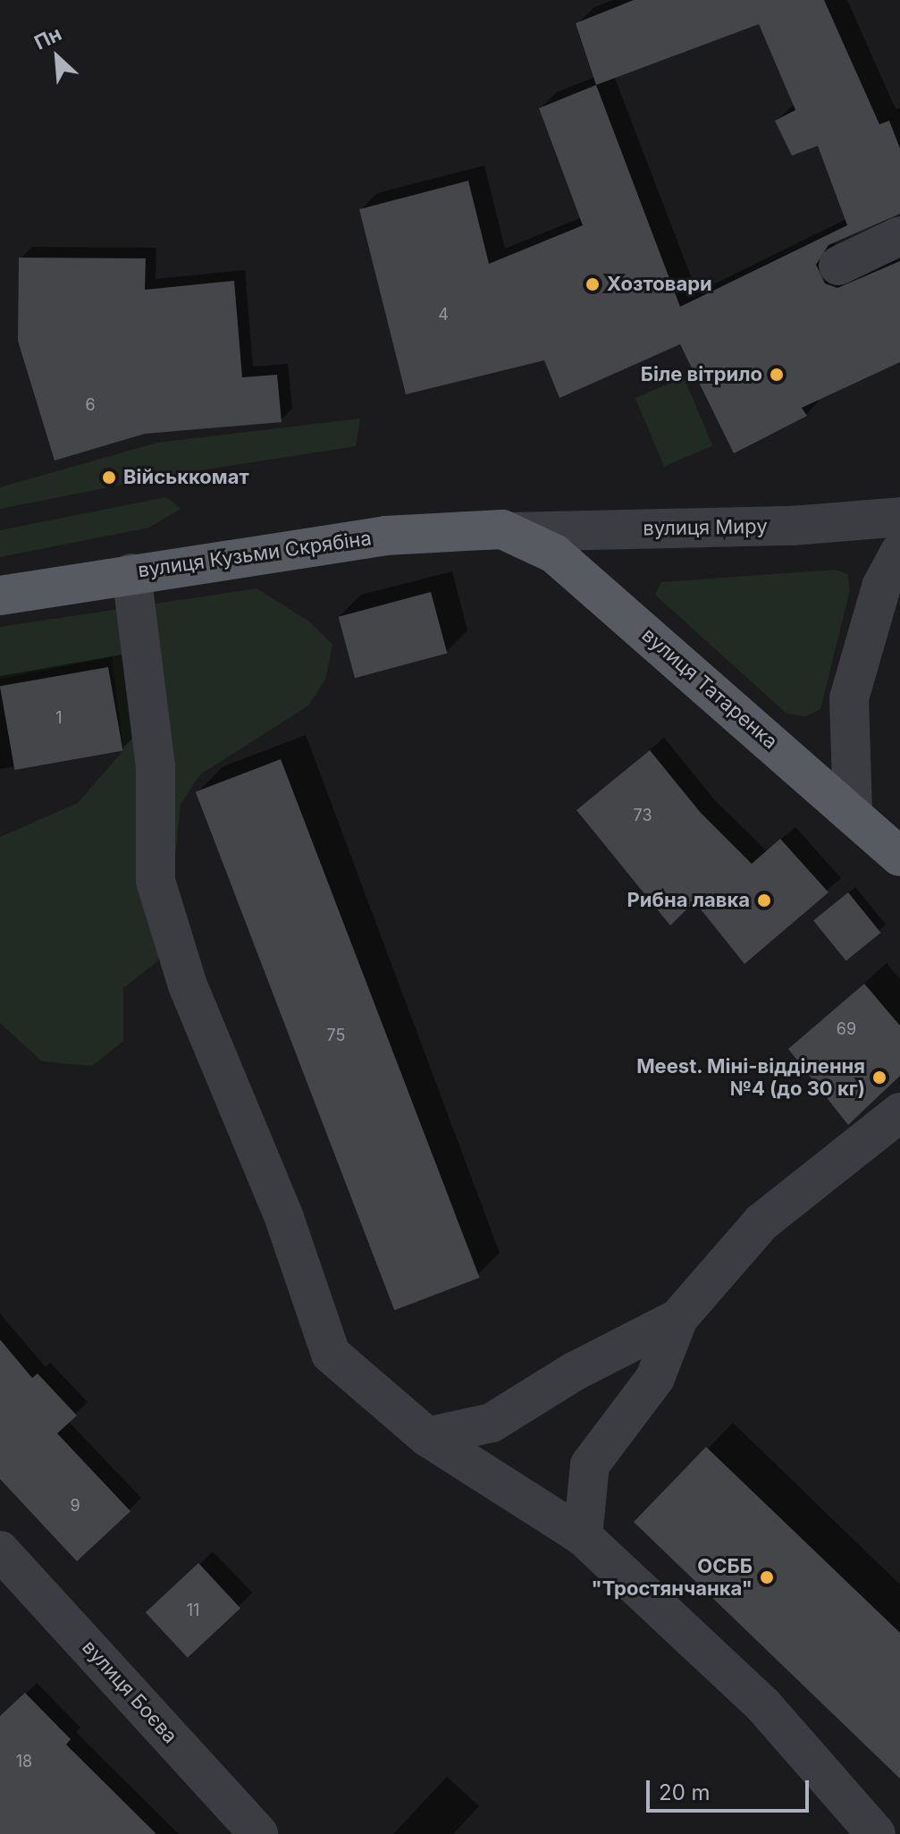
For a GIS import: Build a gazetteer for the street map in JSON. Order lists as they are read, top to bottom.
{
  "streets": {
    "main road": ["вулиця Кузьми Скрябіна", "вулиця Татаренка"],
    "street": ["вулиця Миру", "вулиця Боєва"]
  },
  "crossings": [
    ["вулиця Миру", "вулиця Кузьми Скрябіна"],
    ["вулиця Миру", "вулиця Татаренка"],
    ["вулиця Кузьми Скрябіна", "вулиця Татаренка"]
  ],
  "places": [
    "Хозтовари",
    "Біле вітрило",
    "Військкомат",
    "Рибна лавка",
    "Meest. Міні-відділення №4 (до 30 кг)",
    "ОСББ \"Тростянчанка\""
  ],
  "house_numbers": [
    "4",
    "6",
    "1",
    "73",
    "69",
    "75",
    "9",
    "11",
    "18"
  ],
  "scale_bar": "20 m",
  "north": "top left"
}
